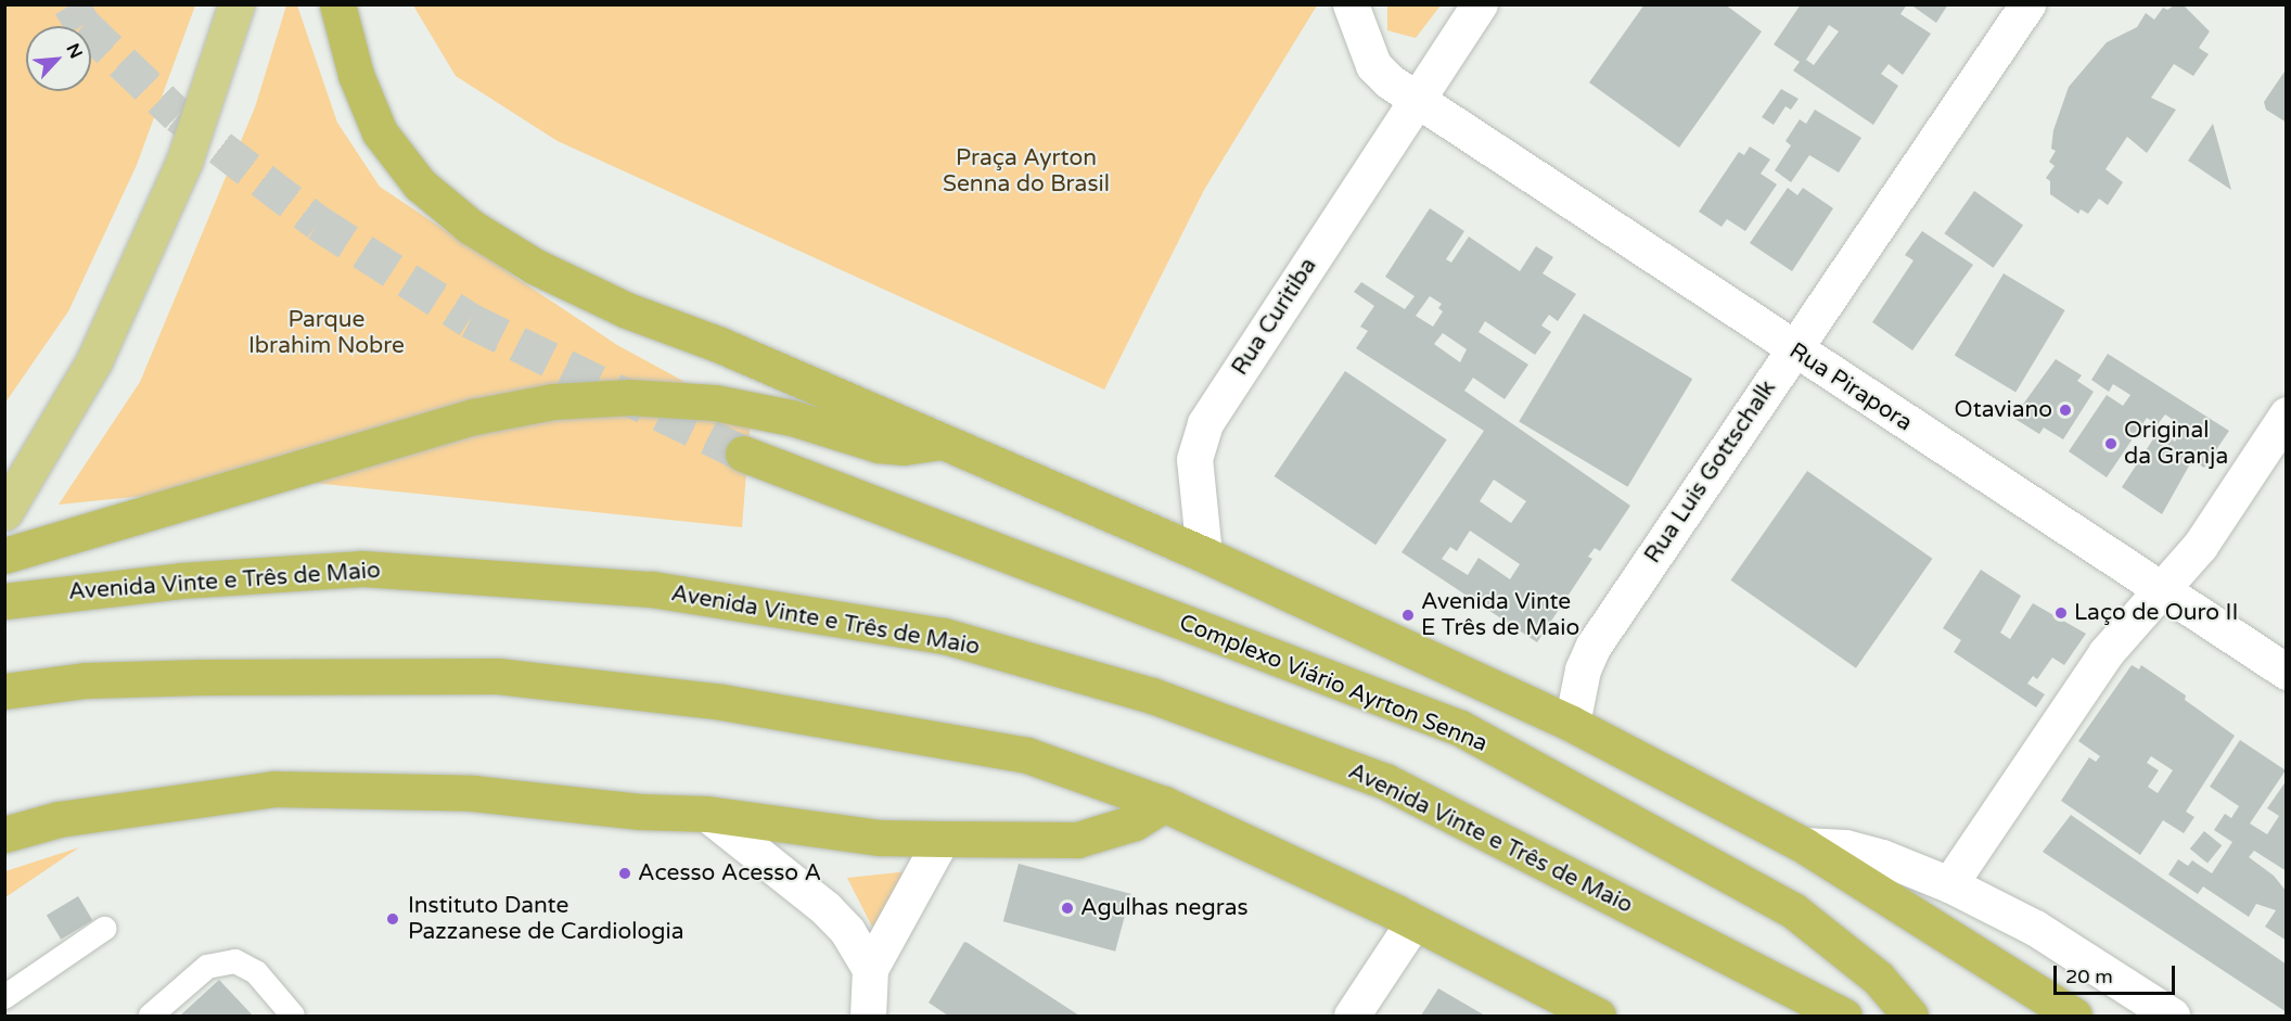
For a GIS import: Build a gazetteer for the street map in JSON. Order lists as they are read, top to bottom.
{
  "streets": {
    "highway": ["Avenida Vinte e Três de Maio", "Complexo Viário Ayrton Senna"],
    "street": ["Rua Curitiba", "Rua Pirapora", "Rua Luis Gottschalk"]
  },
  "crossings": [
    ["Rua Curitiba", "Rua Pirapora"],
    ["Rua Pirapora", "Rua Luis Gottschalk"]
  ],
  "parks": ["Praça Ayrton Senna do Brasil", "Parque Ibrahim Nobre"],
  "places": [
    "Otaviano",
    "Original da Granja",
    "Laço de Ouro II",
    "Avenida Vinte E Três de Maio",
    "Acesso Acesso A",
    "Agulhas negras",
    "Instituto Dante Pazzanese de Cardiologia"
  ],
  "scale_bar": "20 m",
  "north": "top right"
}
